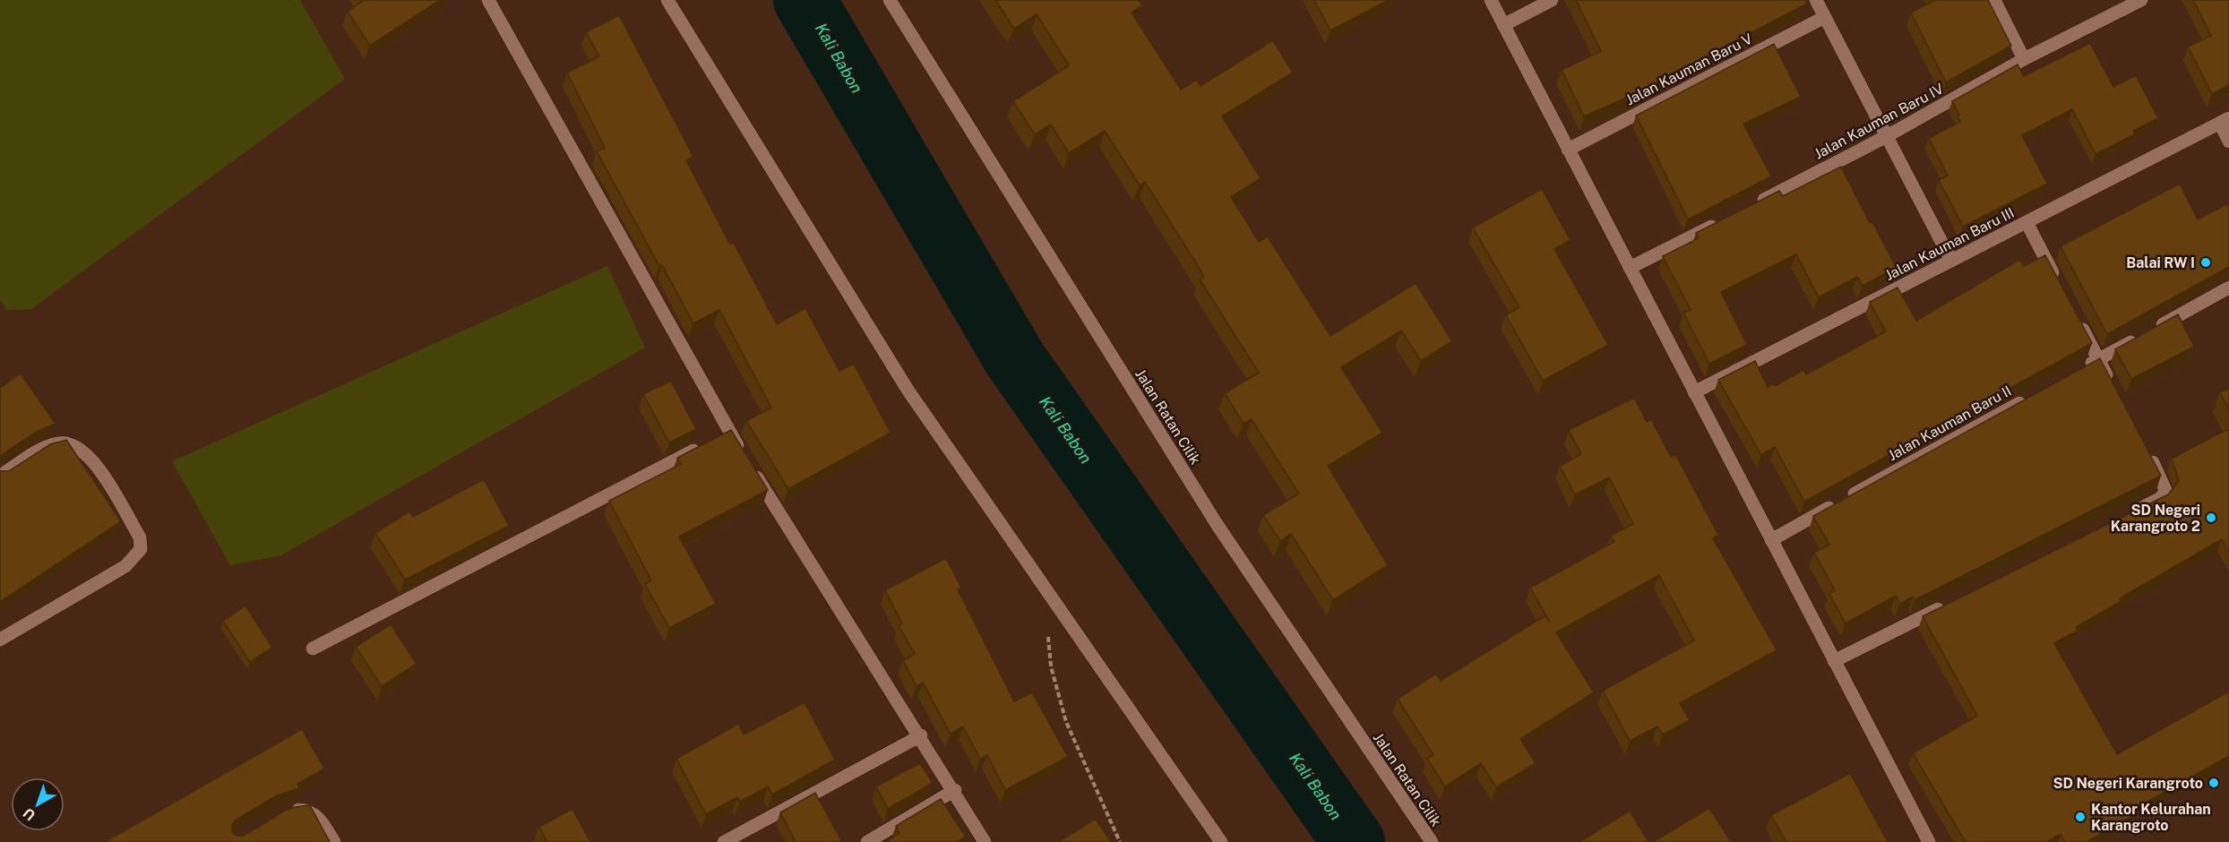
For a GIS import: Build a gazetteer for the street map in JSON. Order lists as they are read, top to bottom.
{
  "streets": {
    "street": [
      "Jalan Kauman Baru V",
      "Jalan Kauman Baru IV",
      "Jalan Kauman Baru III",
      "Jalan Ratan Cilik",
      "Jalan Kauman Baru II"
    ]
  },
  "water": ["Kali Babon"],
  "places": [
    "Balai RW I",
    "SD Negeri Karangroto 2",
    "SD Negeri Karangroto",
    "Kantor Kelurahan Karangroto"
  ],
  "north": "bottom left"
}
